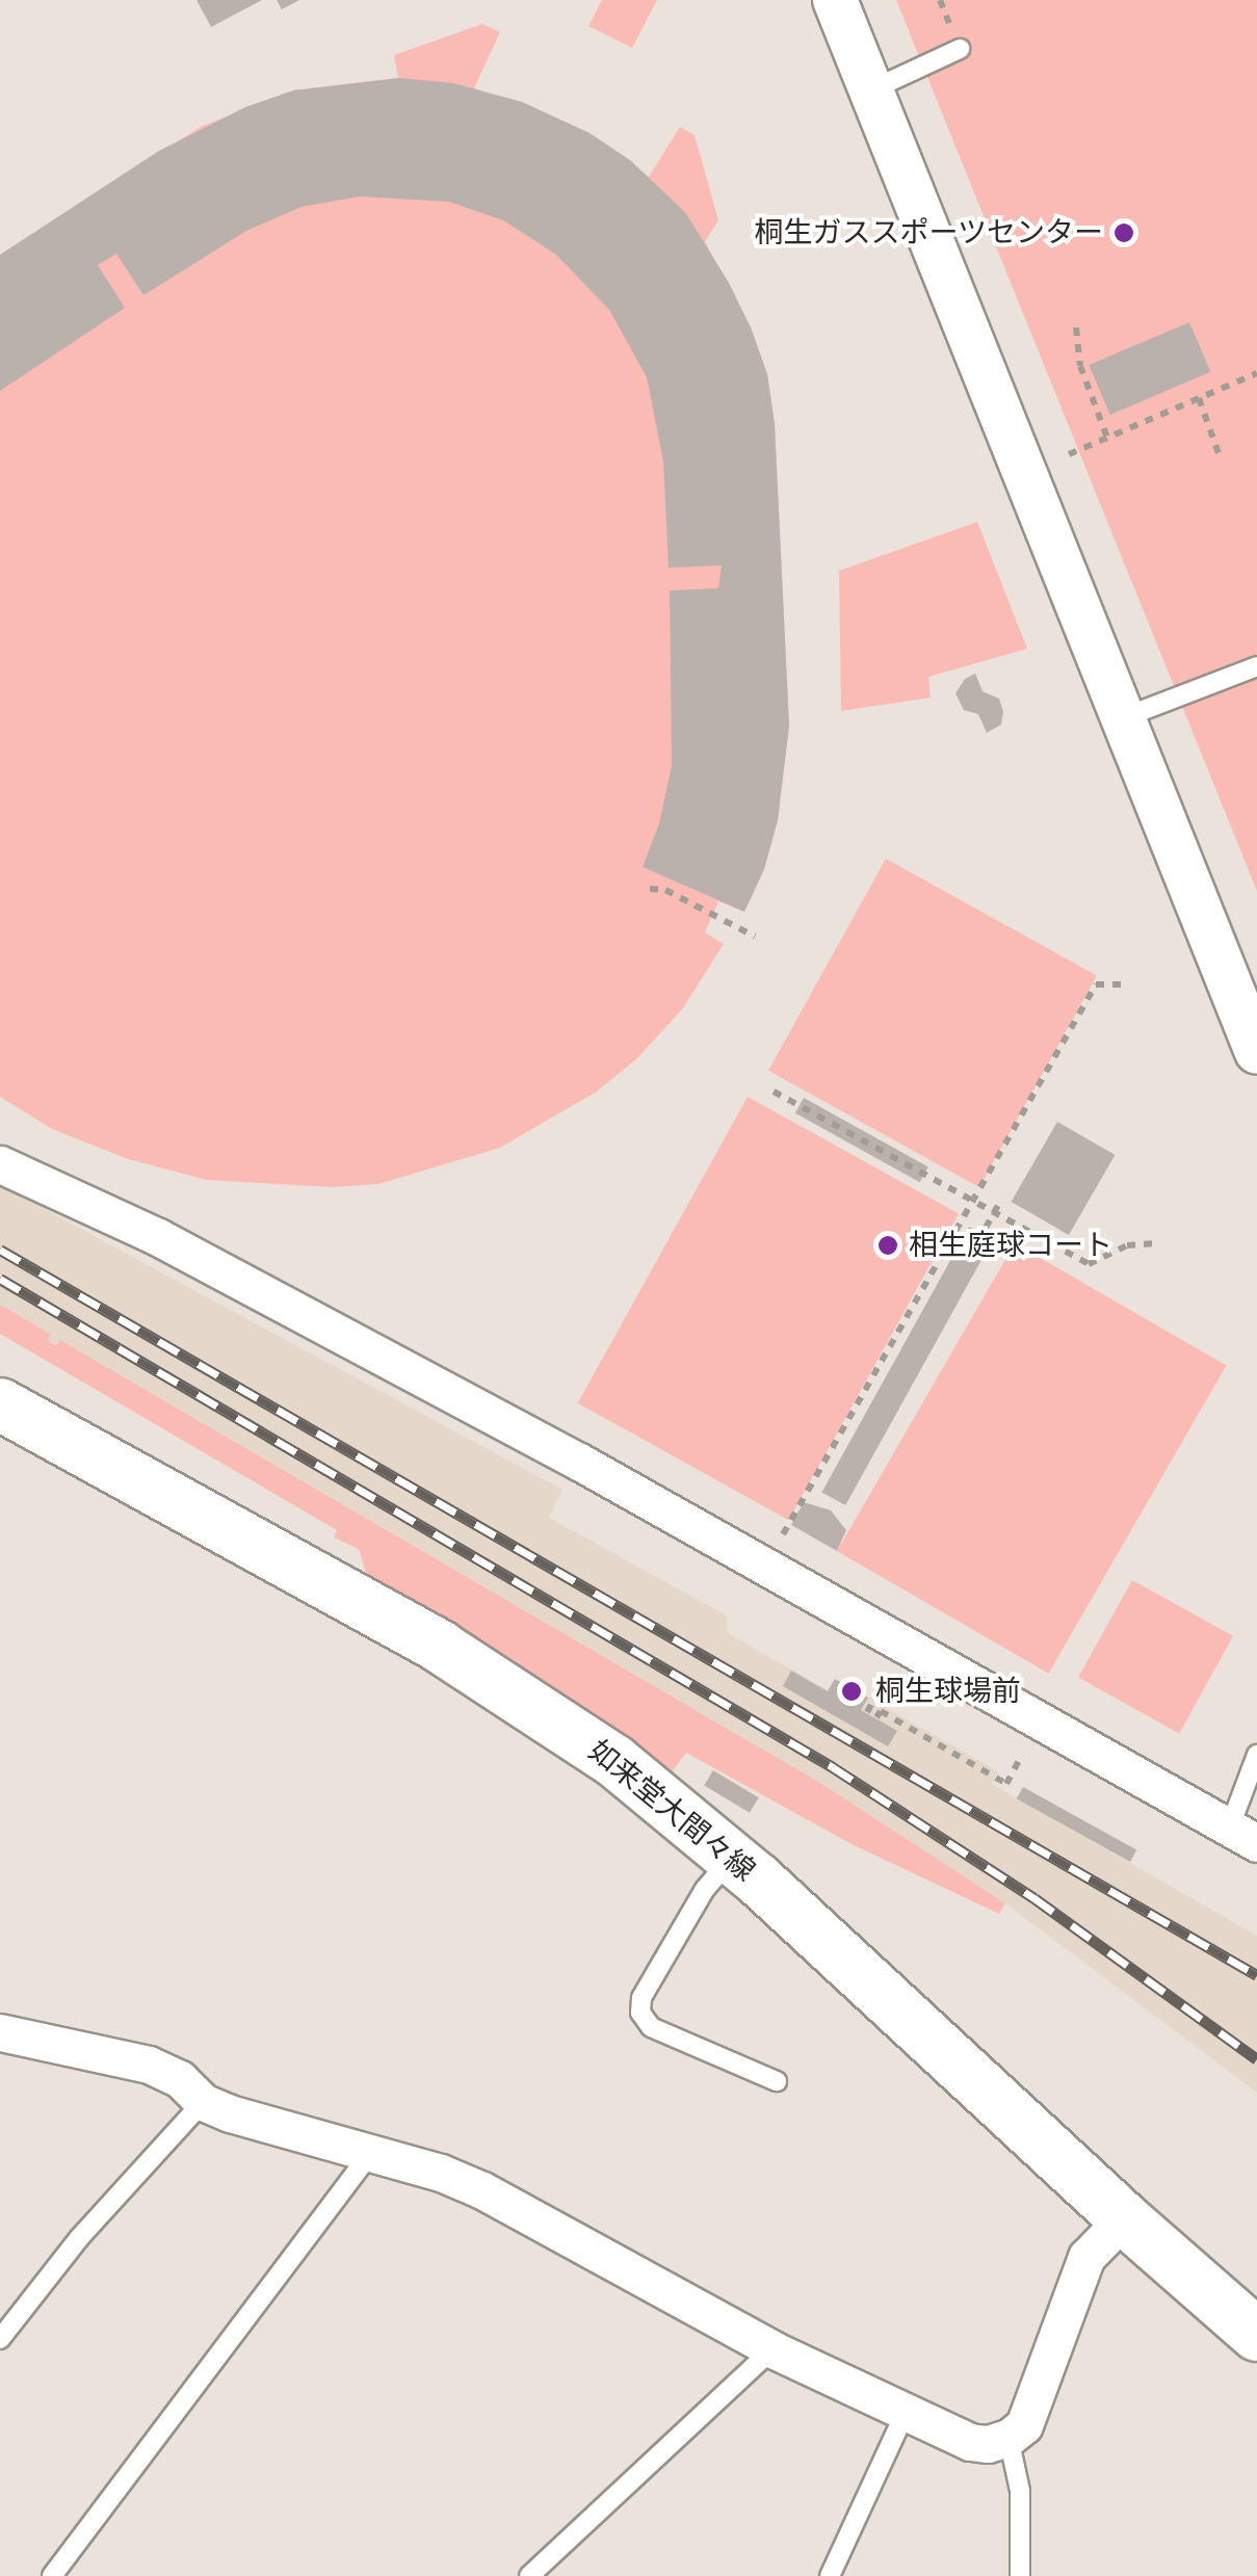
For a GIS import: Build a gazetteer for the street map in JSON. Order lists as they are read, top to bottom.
{
  "streets": {
    "main road": ["如来堂大間々線"]
  },
  "places": ["桐生ガススポーツセンター", "相生庭球コート", "桐生球場前"]
}
